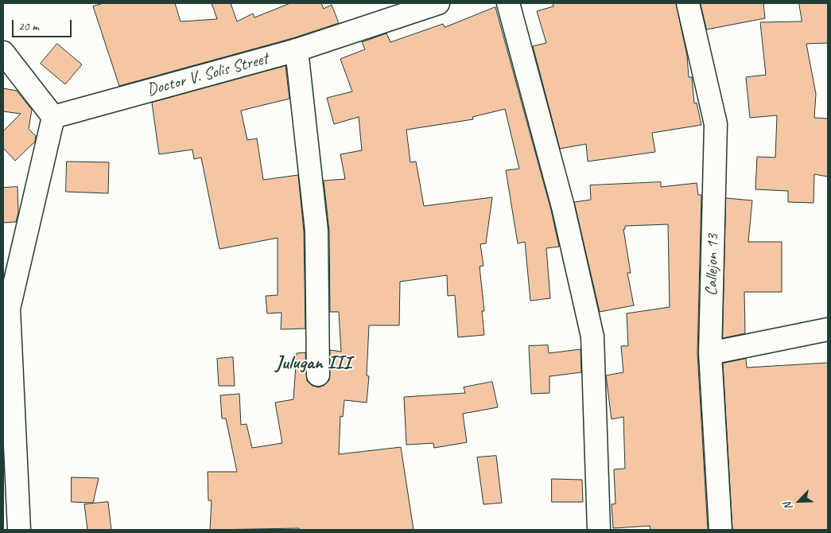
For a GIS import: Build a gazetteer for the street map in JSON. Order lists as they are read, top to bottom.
{
  "streets": {
    "street": ["Doctor V. Solis Street", "Callejon 13"]
  },
  "districts": ["Julugan III"],
  "scale_bar": "20 m",
  "north": "bottom left"
}
